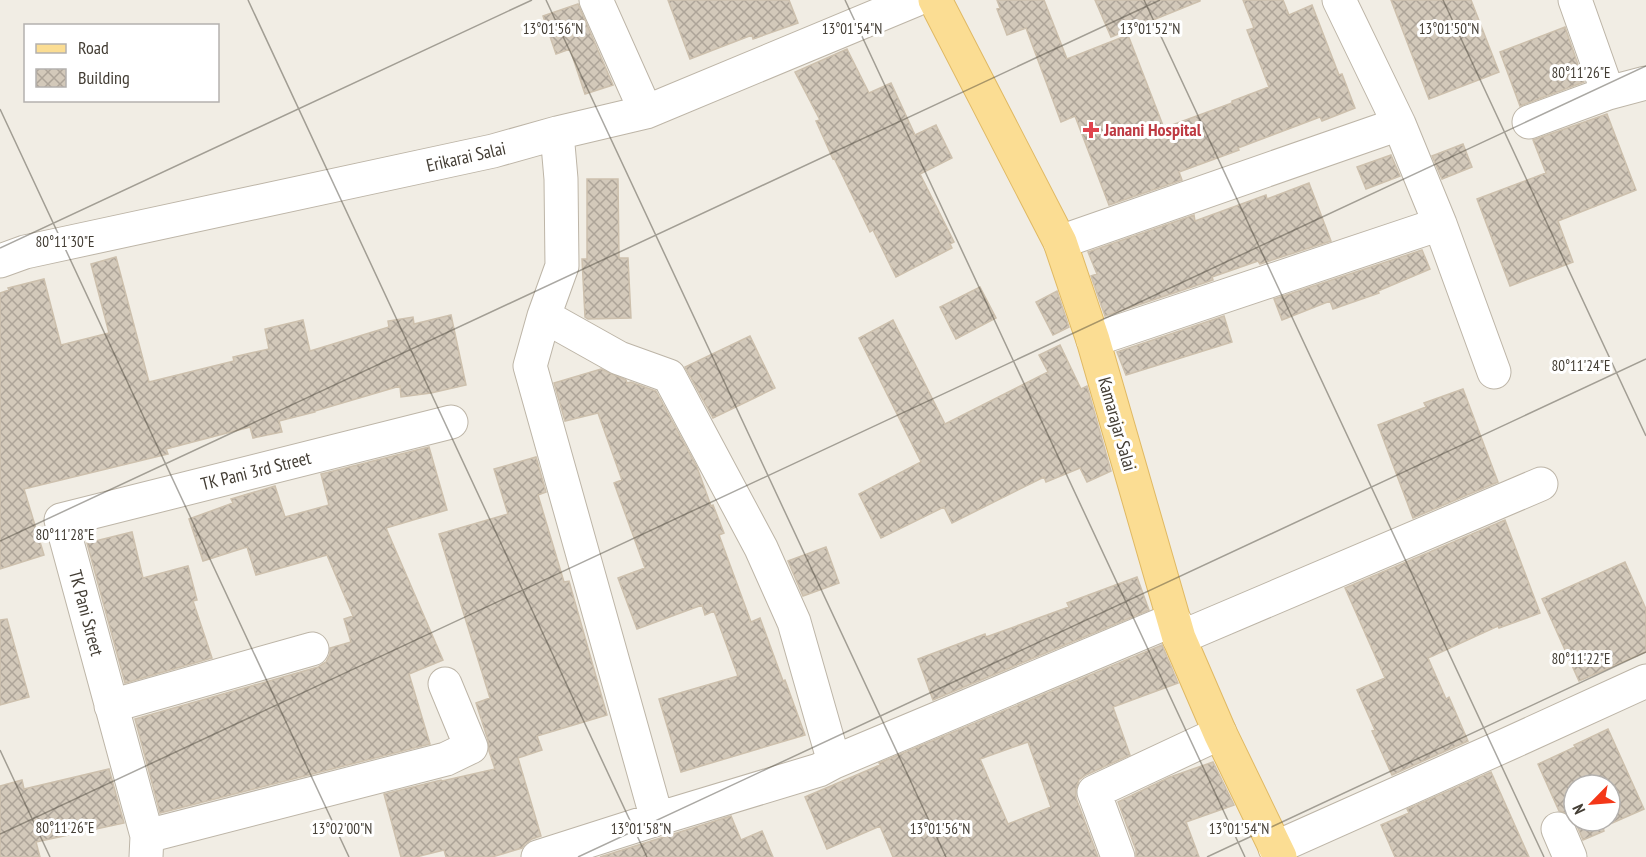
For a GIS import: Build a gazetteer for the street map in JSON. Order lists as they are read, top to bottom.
{
  "streets": {
    "main road": ["Kamarajar Salai"],
    "street": ["Erikarai Salai", "TK Pani 3rd Street", "TK Pani Street"]
  },
  "crossings": [
    ["TK Pani 3rd Street", "TK Pani Street"]
  ],
  "places": {
    "health": ["Janani Hospital"]
  },
  "legend": ["Road", "Building"],
  "north": "bottom left",
  "coordinates": [
    "13°01'52\"N",
    "13°01'50\"N",
    "13°01'56\"N",
    "13°01'54\"N",
    "80°11'26\"E",
    "80°11'30\"E",
    "80°11'24\"E",
    "80°11'28\"E",
    "80°11'22\"E",
    "13°02'00\"N",
    "13°01'58\"N"
  ]
}
